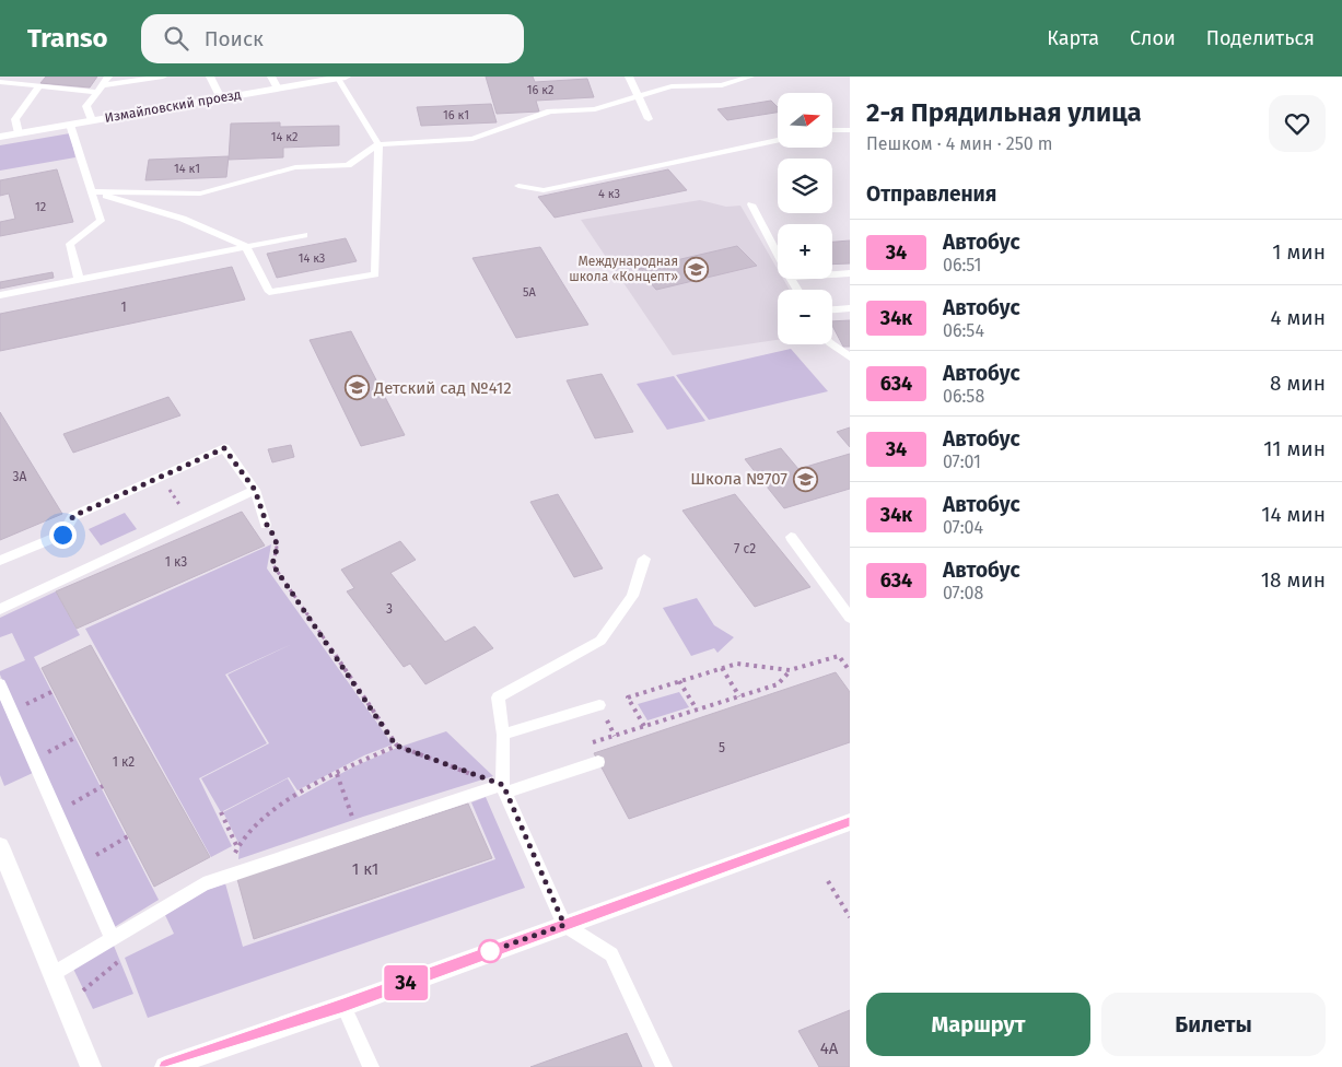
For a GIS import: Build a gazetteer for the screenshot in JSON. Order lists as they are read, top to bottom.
{
  "streets": {
    "street": ["Измайловский проезд"]
  },
  "places": {
    "school or university": ["Международная школа «Концепт»", "Детский сад №412", "Школа №707"]
  },
  "lines": ["bus line 34"],
  "house_numbers": [
    "16 к2",
    "16 к1",
    "14 к2",
    "14 к1",
    "4 к3",
    "12",
    "14 к3",
    "5А",
    "1",
    "3А",
    "7 с2",
    "1 к3",
    "3",
    "5",
    "1 к2",
    "1 к1",
    "4А"
  ],
  "north": "right",
  "page": {
    "header": "Transo",
    "search": "Поиск",
    "nav": ["Карта", "Слои", "Поделиться"],
    "on_map": "34",
    "heading": [
      ["2-я Прядильная улица", "Пешком · 4 мин · 250 m"],
      "Отправления"
    ],
    "map_buttons": ["+", "−"],
    "list": [
      {
        "mark": "34",
        "name": "Автобус",
        "note": "06:51",
        "value": "1 мин"
      },
      {
        "mark": "34к",
        "name": "Автобус",
        "note": "06:54",
        "value": "4 мин"
      },
      {
        "mark": "634",
        "name": "Автобус",
        "note": "06:58",
        "value": "8 мин"
      },
      {
        "mark": "34",
        "name": "Автобус",
        "note": "07:01",
        "value": "11 мин"
      },
      {
        "mark": "34к",
        "name": "Автобус",
        "note": "07:04",
        "value": "14 мин"
      },
      {
        "mark": "634",
        "name": "Автобус",
        "note": "07:08",
        "value": "18 мин"
      }
    ],
    "buttons": ["Маршрут", "Билеты"]
  }
}
